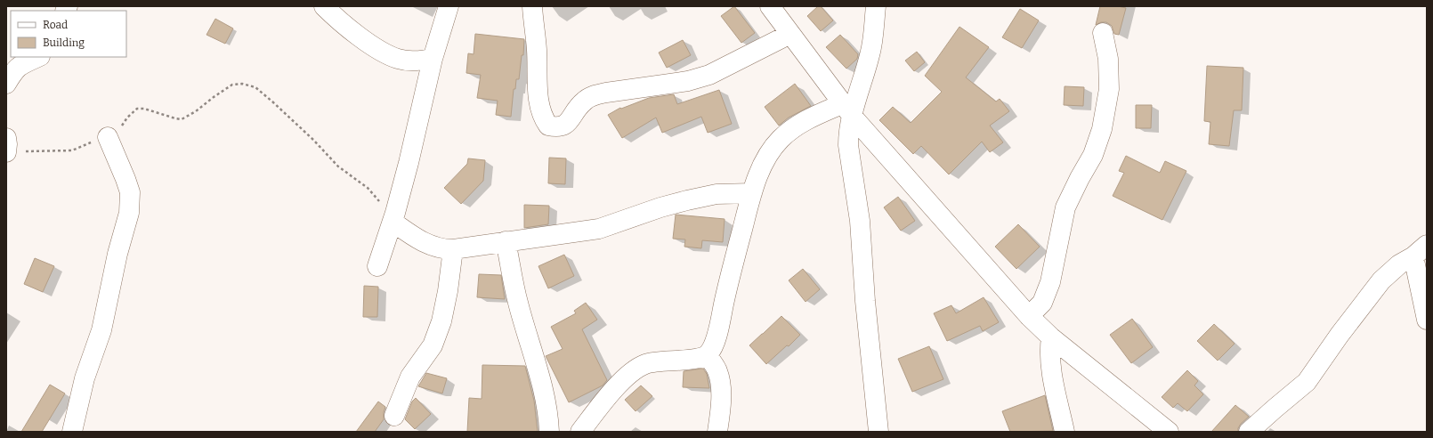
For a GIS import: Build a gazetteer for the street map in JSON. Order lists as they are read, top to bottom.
{
  "legend": ["Road", "Building"]
}
